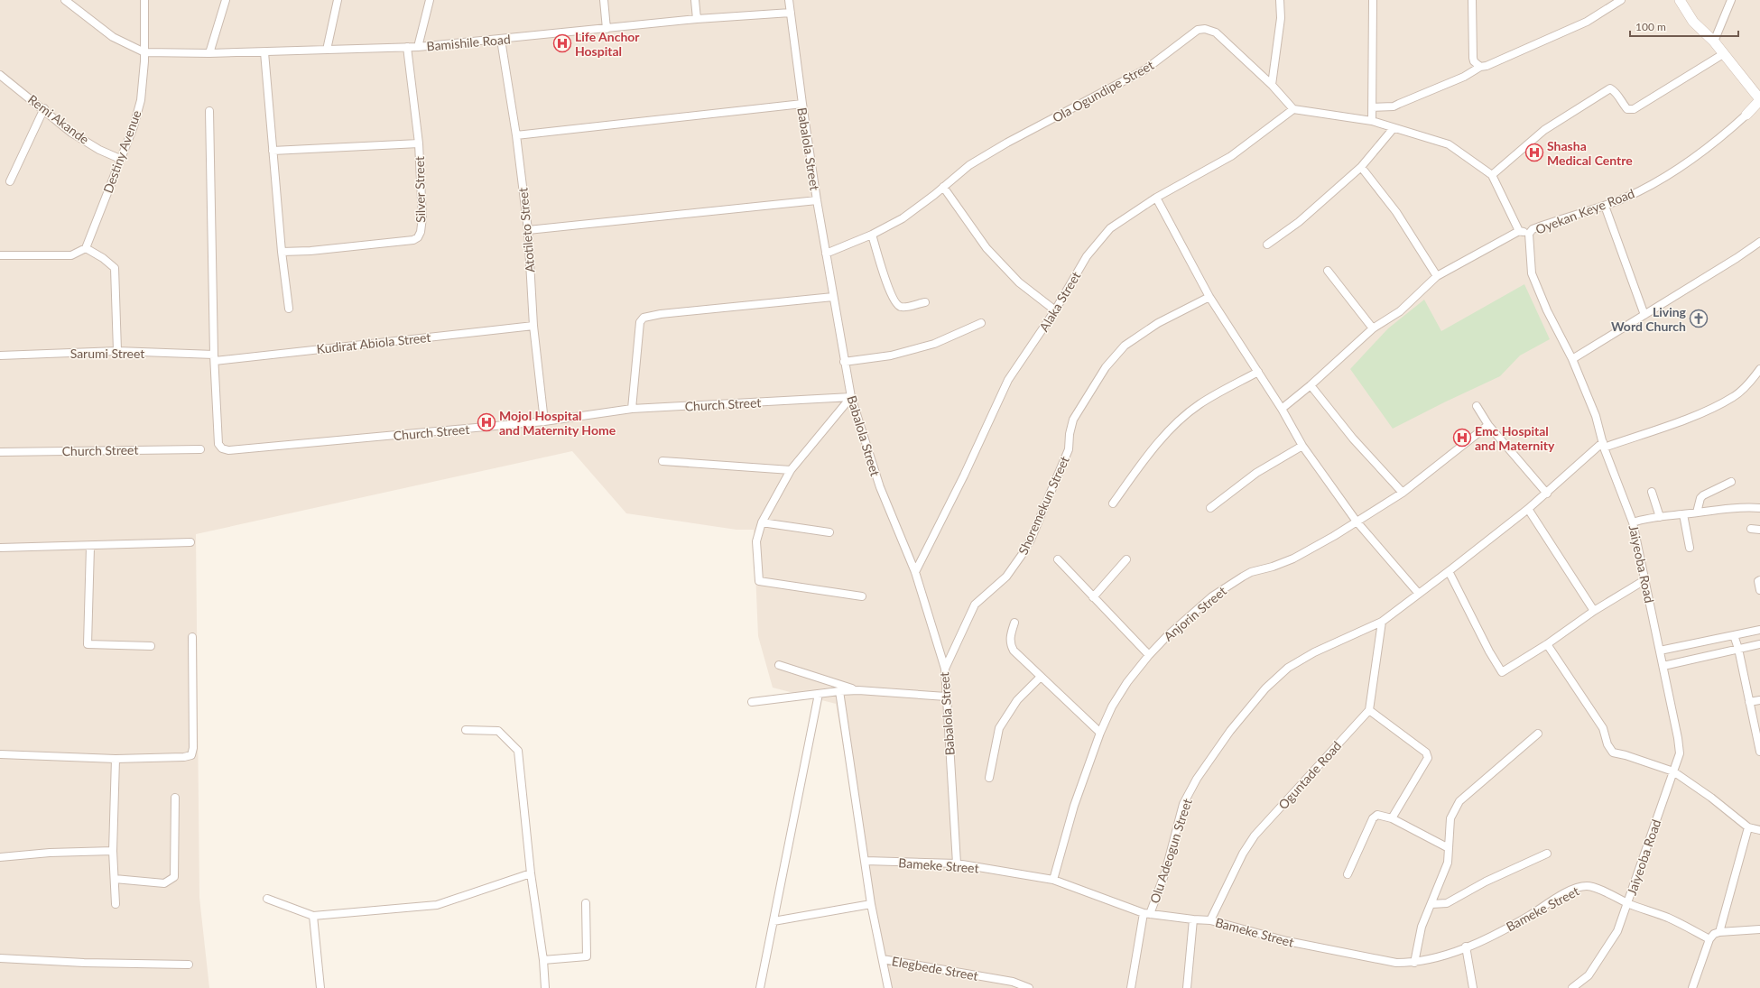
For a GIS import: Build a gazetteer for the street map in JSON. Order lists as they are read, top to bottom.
{
  "streets": {
    "street": [
      "Bamishile Road",
      "Ola Ogundipe Street",
      "Remi Akande",
      "Babalola Street",
      "Destiny Avenue",
      "Silver Street",
      "Oyekan Keye Road",
      "Atotileto Street",
      "Alaka Street",
      "Kudirat Abiola Street",
      "Sarumi Street",
      "Church Street",
      "Shoremekun Street",
      "Jaiyeoba Road",
      "Anjorin Street",
      "Oguntade Road",
      "Olu Adeogun Street",
      "Bameke Street",
      "Elegbede Street"
    ]
  },
  "crossings": [
    ["Bamishile Road", "Babalola Street"],
    ["Bamishile Road", "Destiny Avenue"],
    ["Bamishile Road", "Silver Street"],
    ["Bamishile Road", "Atotileto Street"],
    ["Ola Ogundipe Street", "Babalola Street"],
    ["Ola Ogundipe Street", "Alaka Street"],
    ["Remi Akande", "Destiny Avenue"],
    ["Babalola Street", "Alaka Street"],
    ["Babalola Street", "Church Street"],
    ["Babalola Street", "Shoremekun Street"],
    ["Babalola Street", "Bameke Street"],
    ["Oyekan Keye Road", "Jaiyeoba Road"],
    ["Atotileto Street", "Kudirat Abiola Street"],
    ["Atotileto Street", "Church Street"],
    ["Kudirat Abiola Street", "Sarumi Street"],
    ["Kudirat Abiola Street", "Church Street"],
    ["Sarumi Street", "Church Street"],
    ["Jaiyeoba Road", "Olu Adeogun Street"],
    ["Jaiyeoba Road", "Bameke Street"],
    ["Anjorin Street", "Bameke Street"],
    ["Oguntade Road", "Bameke Street"],
    ["Olu Adeogun Street", "Bameke Street"]
  ],
  "places": {
    "hospital": [
      "Life Anchor Hospital",
      "Shasha Medical Centre",
      "Mojol Hospital and Maternity Home",
      "Emc Hospital and Maternity"
    ],
    "church": ["Living Word Church"]
  },
  "scale_bar": "100 m"
}
